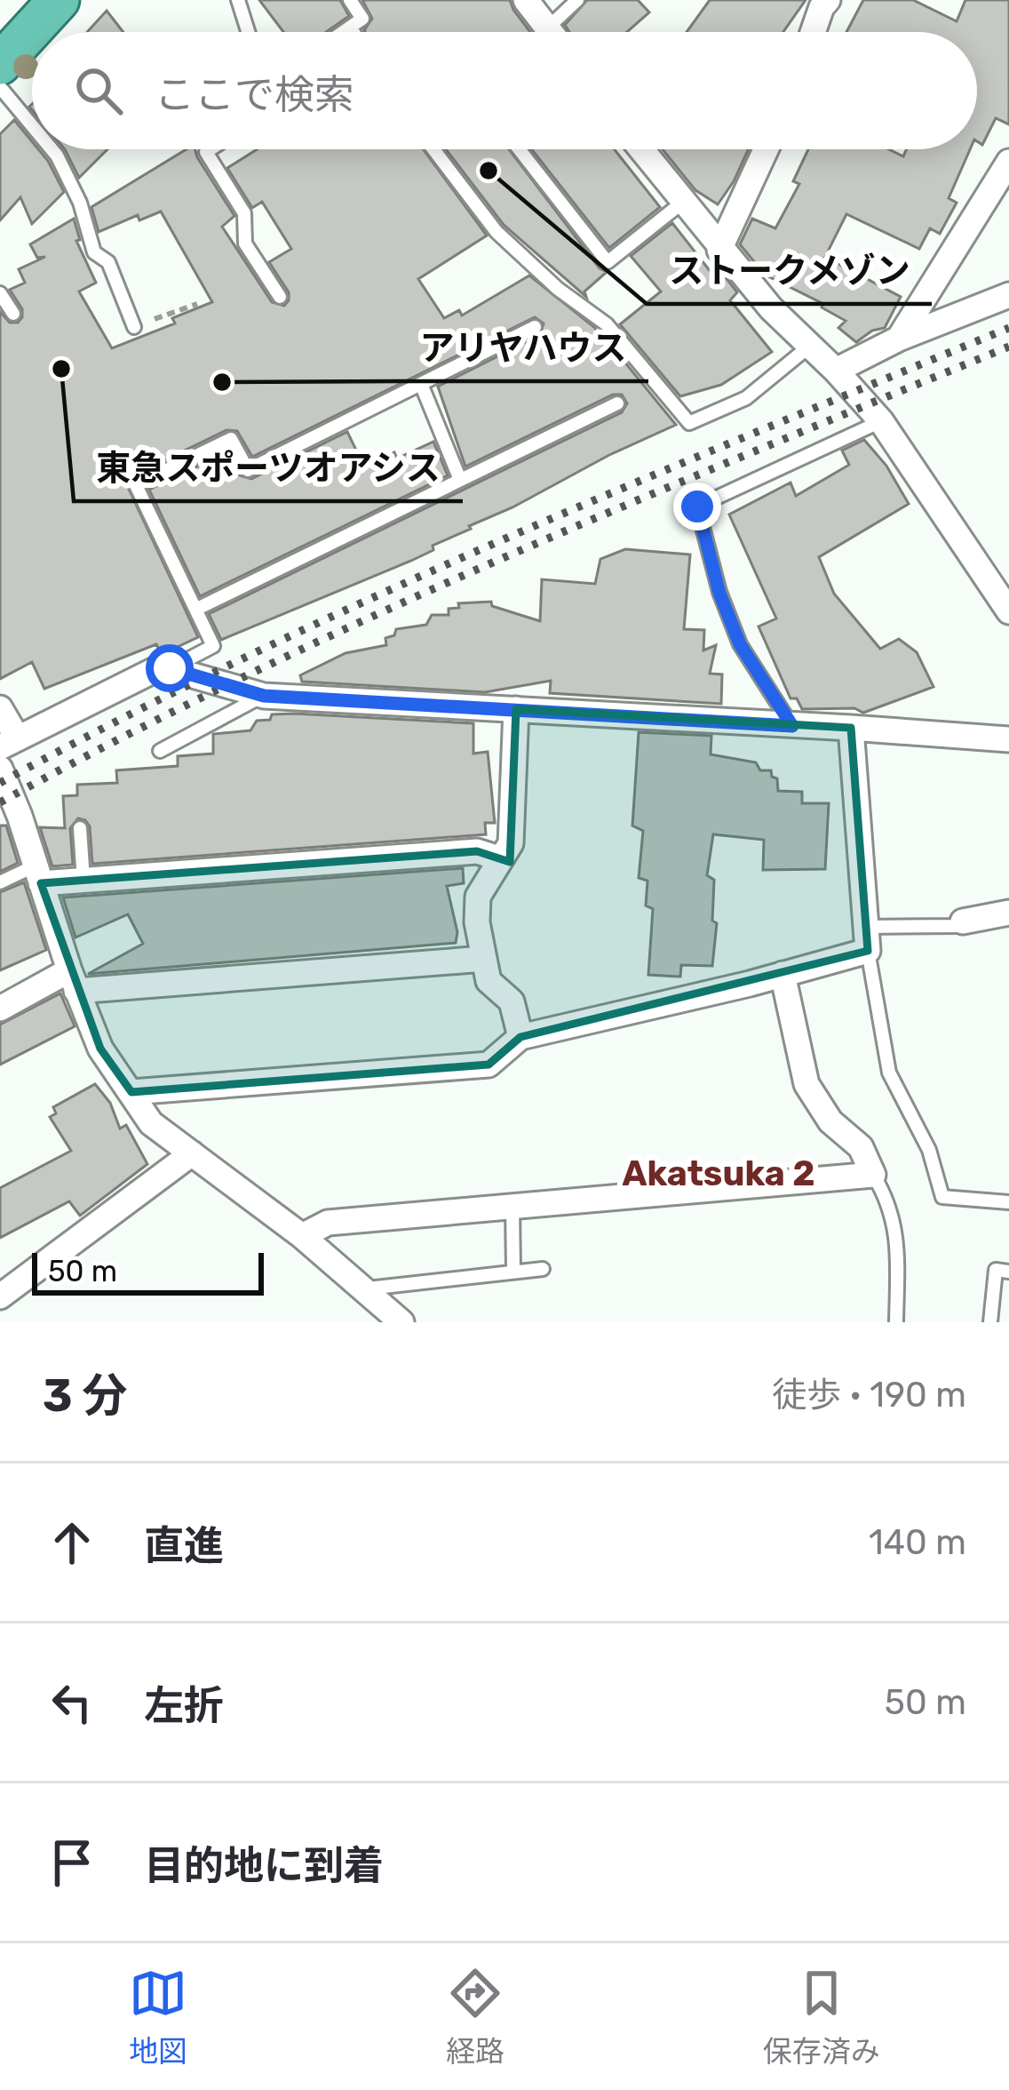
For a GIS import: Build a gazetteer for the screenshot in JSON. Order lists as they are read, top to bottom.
{
  "districts": ["Akatsuka 2"],
  "places": ["ストークメゾン", "東急スポーツオアシス", "アリヤハウス"],
  "scale_bar": "50 m",
  "page": {
    "search": "ここで検索",
    "scale": "50 m",
    "heading": ["3 分", "徒歩 · 190 m"],
    "list": [
      ["直進", "140 m"],
      ["左折", "50 m"],
      "目的地に到着"
    ],
    "nav": ["地図", "経路", "保存済み"]
  }
}
